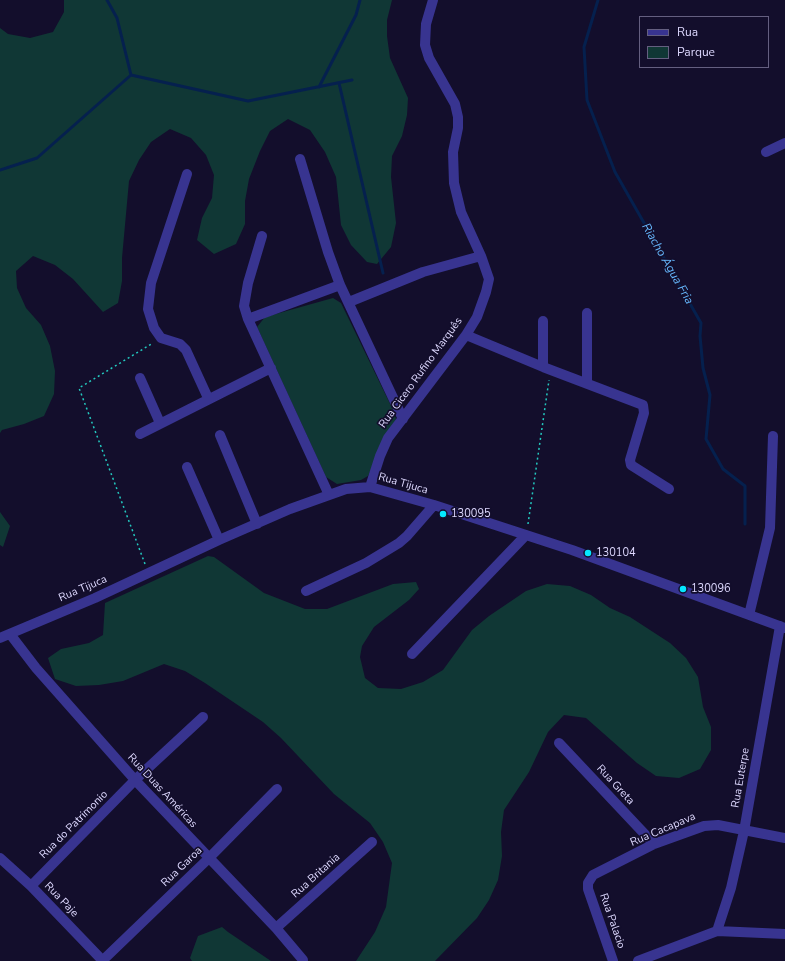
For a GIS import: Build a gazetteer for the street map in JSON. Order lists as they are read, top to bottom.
{
  "streets": {
    "street": [
      "Rua Cicero Rufino Marquês",
      "Rua Tijuca",
      "Rua Euterpe",
      "Rua Greta",
      "Rua Duas Américas",
      "Rua do Patrimonio",
      "Rua Cacapava",
      "Rua Garoa",
      "Rua Britania",
      "Rua Paje",
      "Rua Palacio"
    ]
  },
  "crossings": [
    ["Rua Cicero Rufino Marquês", "Rua Tijuca"],
    ["Rua Tijuca", "Rua Euterpe"],
    ["Rua Tijuca", "Rua Duas Américas"],
    ["Rua Euterpe", "Rua Cacapava"],
    ["Rua Greta", "Rua Cacapava"],
    ["Rua Duas Américas", "Rua do Patrimonio"],
    ["Rua Duas Américas", "Rua Garoa"],
    ["Rua Duas Américas", "Rua Britania"],
    ["Rua do Patrimonio", "Rua Paje"],
    ["Rua Cacapava", "Rua Palacio"],
    ["Rua Garoa", "Rua Paje"]
  ],
  "water": ["Riacho Água Fria"],
  "places": ["130095", "130104", "130096"],
  "legend": ["Rua", "Parque"]
}
